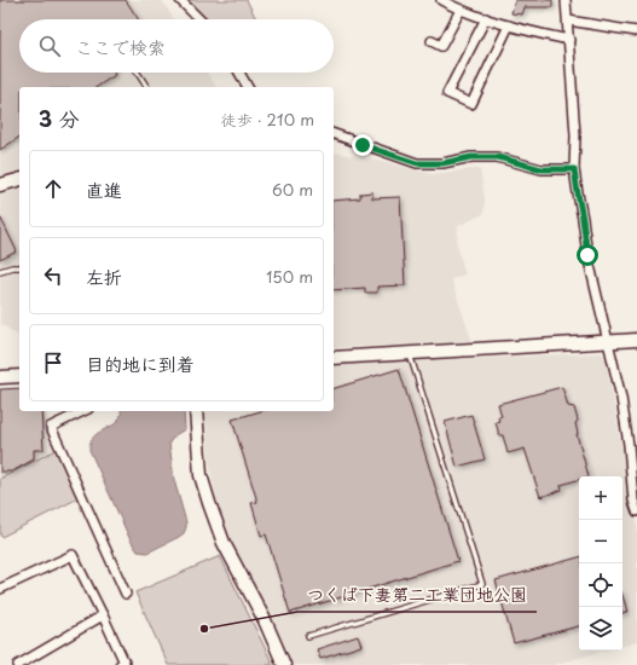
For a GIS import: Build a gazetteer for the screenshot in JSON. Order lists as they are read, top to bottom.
{
  "places": ["つくば下妻第二工業団地公園"],
  "page": {
    "search": "ここで検索",
    "heading": ["3 分", "徒歩 · 210 m"],
    "list": [
      ["直進", "60 m"],
      ["左折", "150 m"],
      "目的地に到着"
    ],
    "map_buttons": ["+", "−"]
  }
}
